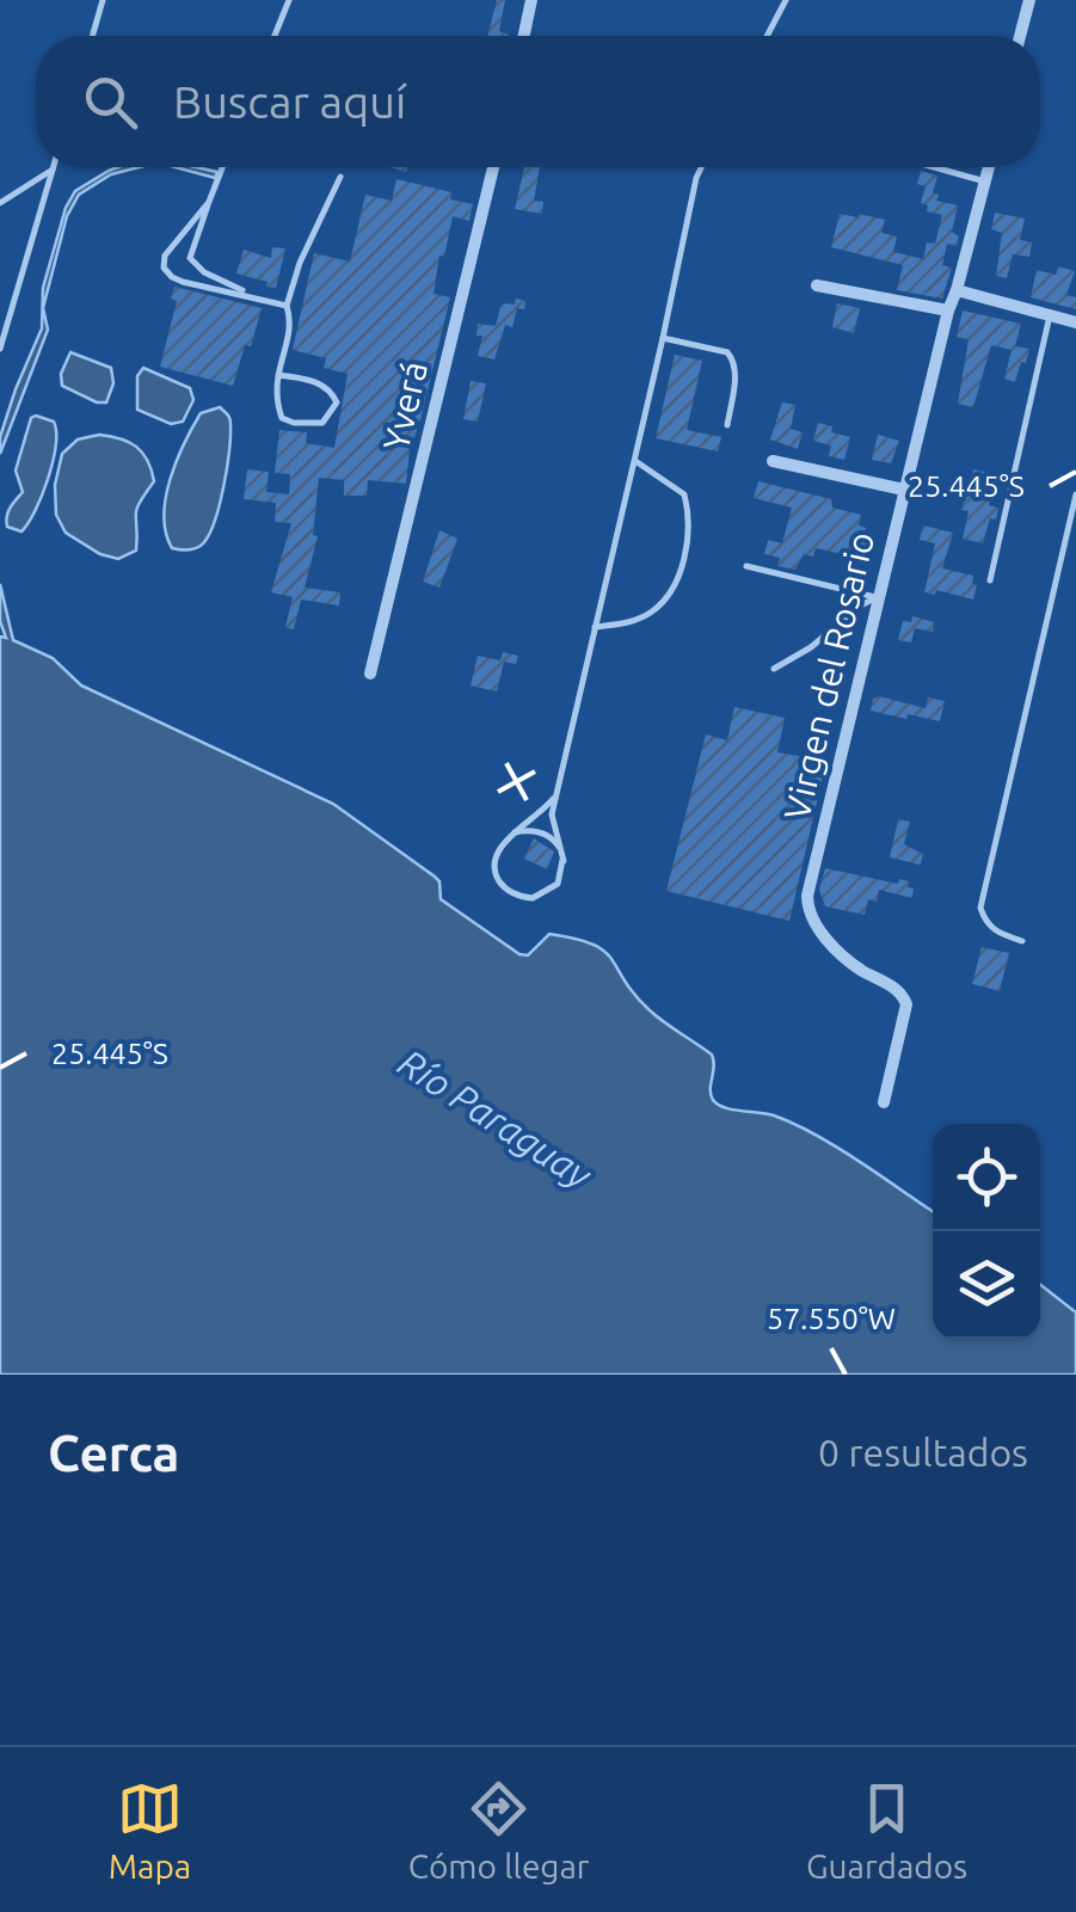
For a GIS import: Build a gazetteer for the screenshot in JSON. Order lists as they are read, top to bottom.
{
  "streets": {
    "street": ["Yverá", "Virgen del Rosario"]
  },
  "water": ["Río Paraguay"],
  "page": {
    "search": "Buscar aquí",
    "heading": ["Cerca", "0 resultados"],
    "nav": ["Mapa", "Cómo llegar", "Guardados"]
  },
  "coordinates": ["25.445°S", "57.550°W"]
}
